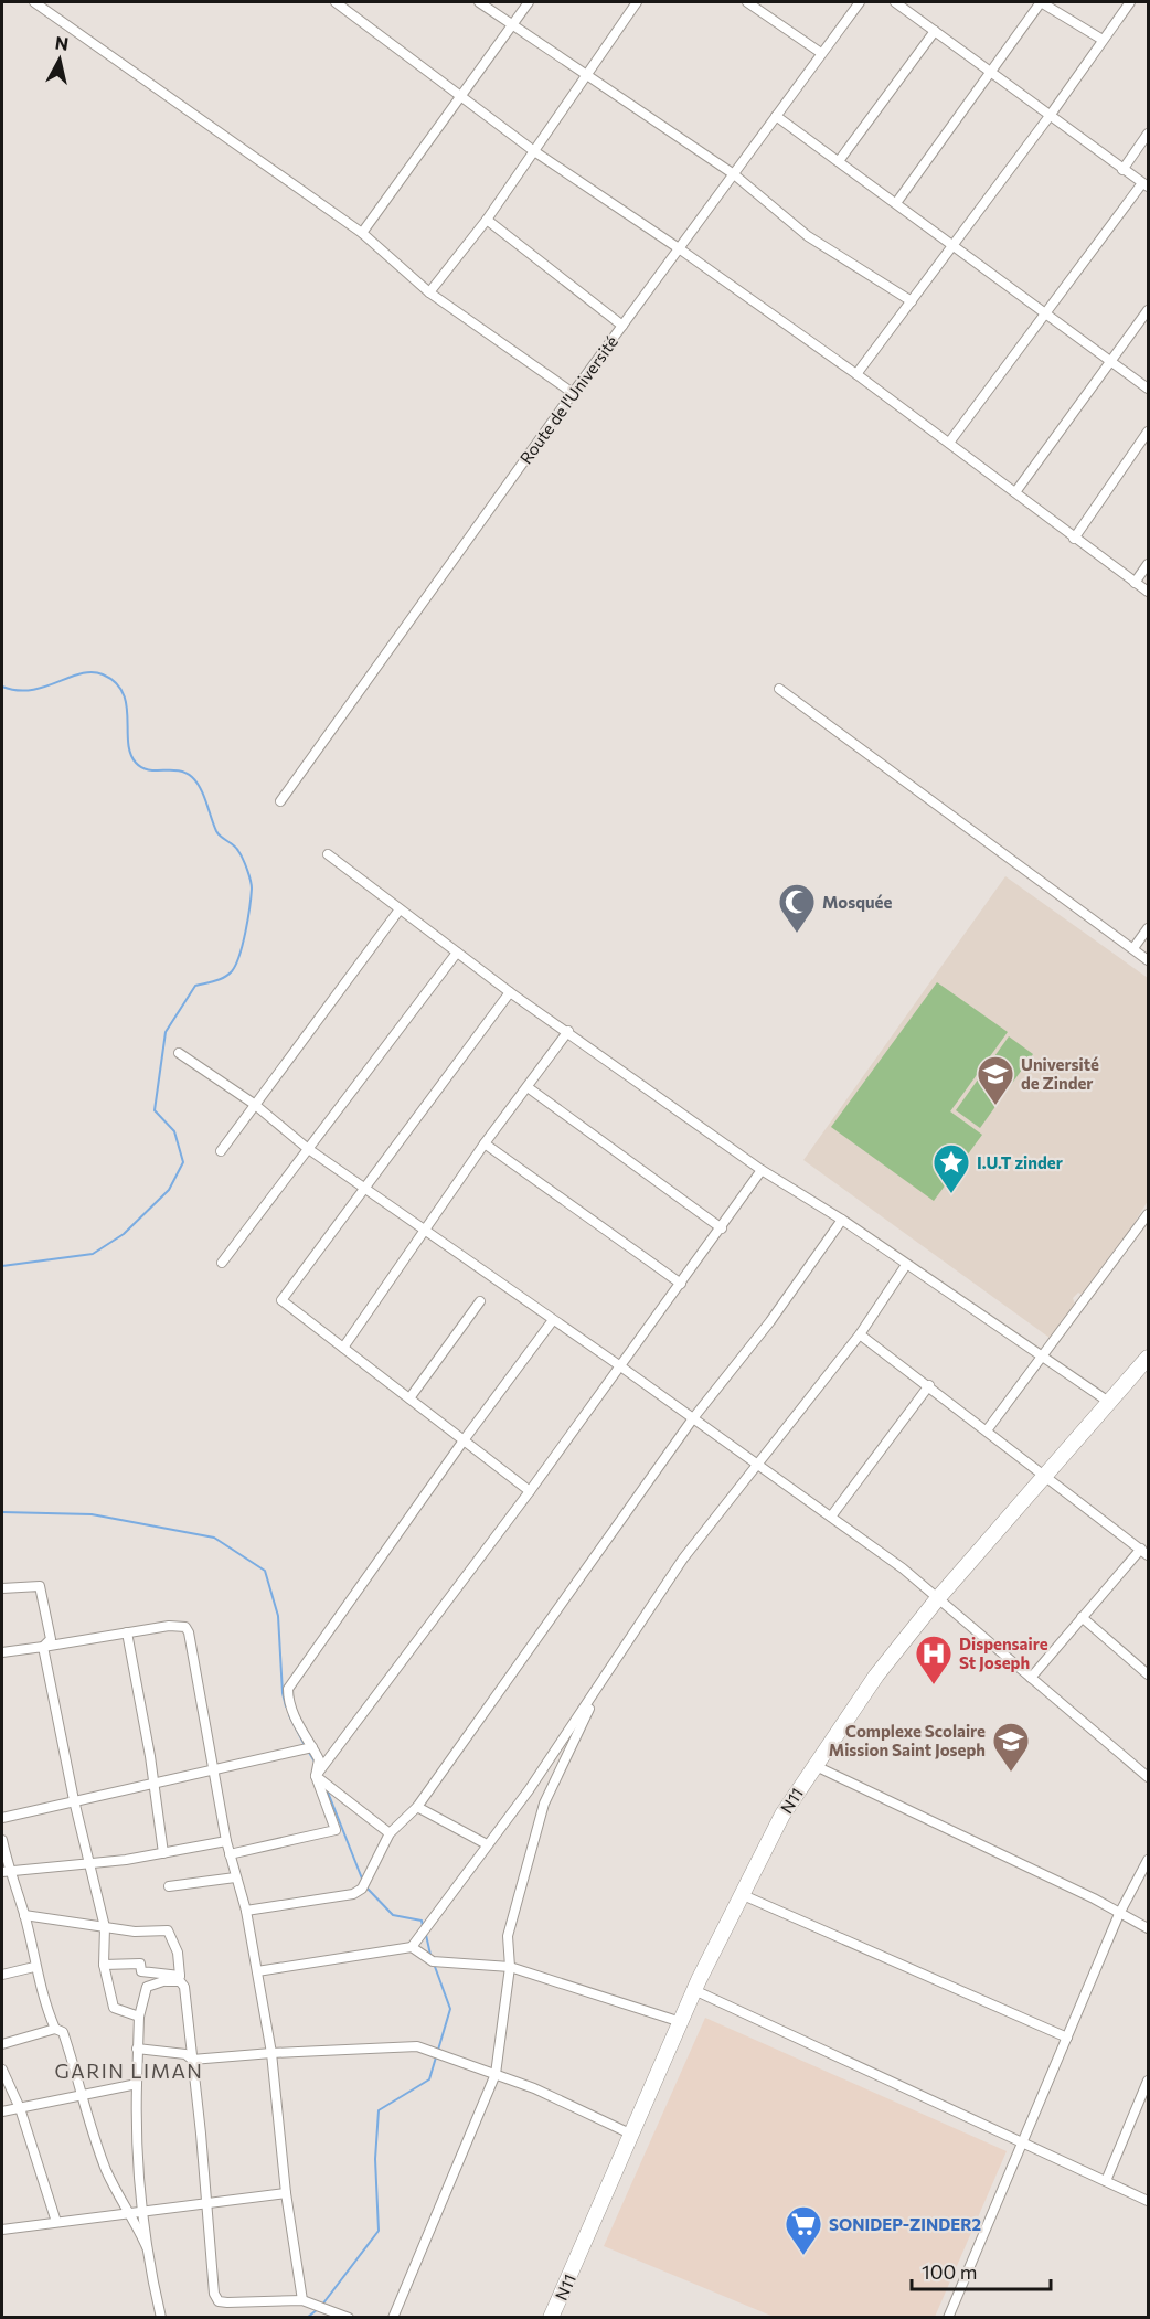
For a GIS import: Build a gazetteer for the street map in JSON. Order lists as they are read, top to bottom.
{
  "streets": {
    "main road": ["N11"],
    "street": ["Route de l'Université"]
  },
  "districts": ["GARIN LIMAN"],
  "places": {
    "mosque": ["Mosquée"],
    "school or university": ["Université de Zinder", "Complexe Scolaire Mission Saint Joseph"],
    "place": ["I.U.T zinder"],
    "hospital": ["Dispensaire St Joseph"],
    "supermarket": ["SONIDEP-ZINDER2"]
  },
  "scale_bar": "100 m",
  "north": "top"
}
